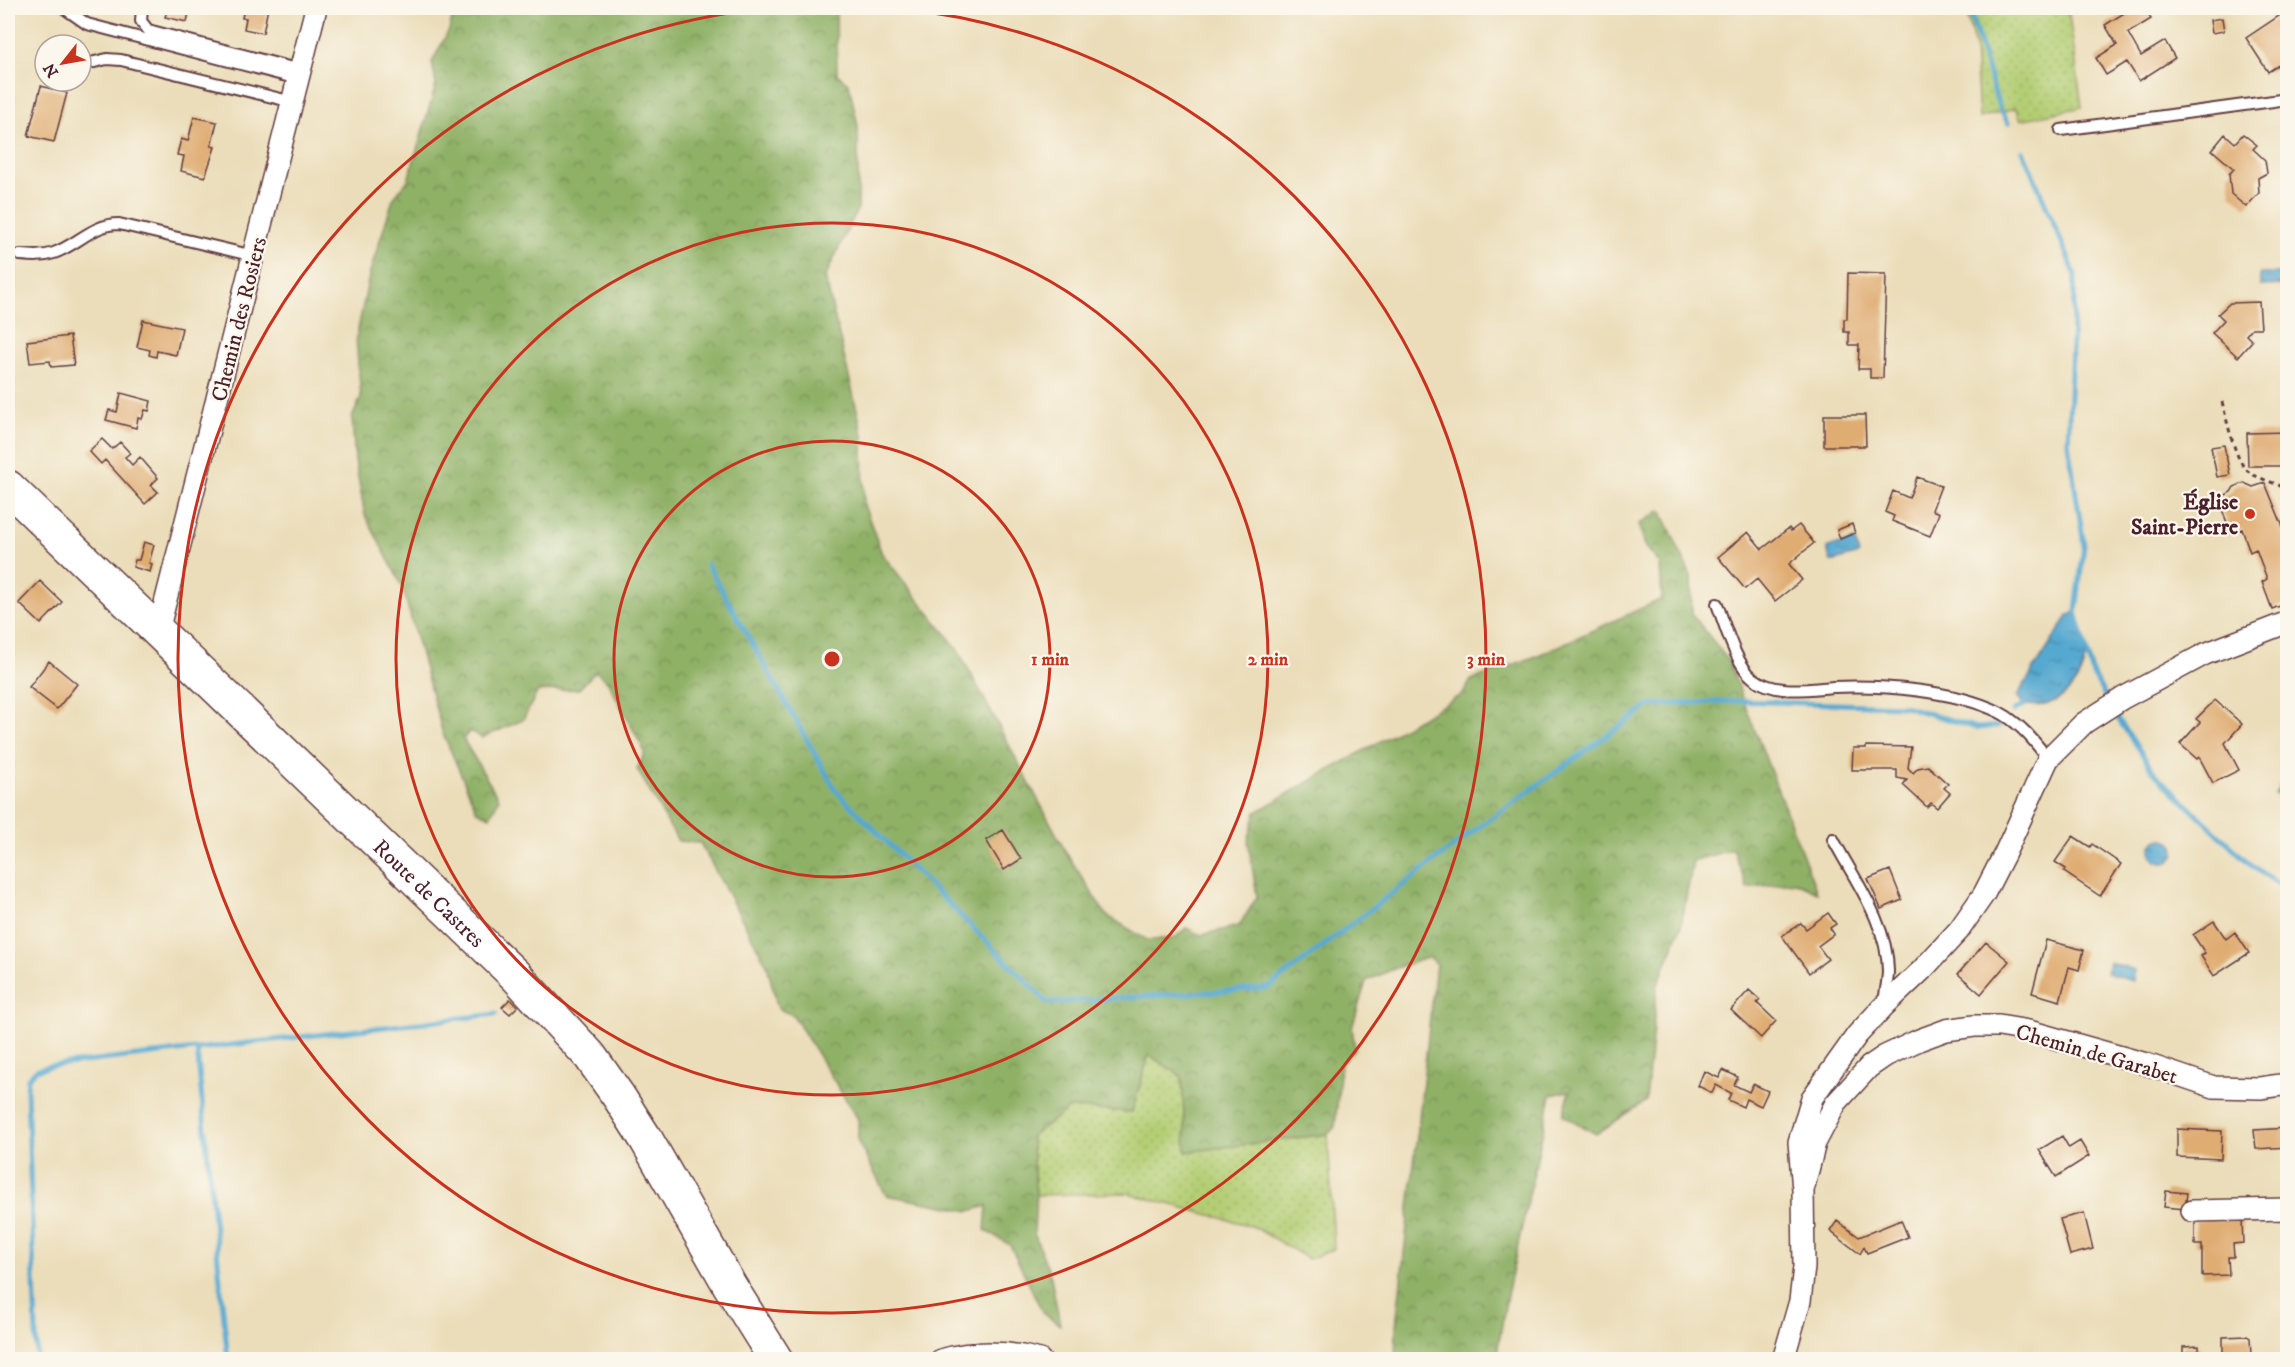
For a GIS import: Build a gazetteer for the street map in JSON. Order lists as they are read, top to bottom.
{
  "streets": {
    "main road": ["Route de Castres"],
    "street": ["Chemin des Rosiers", "Chemin de Garabet"]
  },
  "crossings": [
    ["Chemin des Rosiers", "Route de Castres"]
  ],
  "places": ["Église Saint-Pierre"],
  "north": "bottom left",
  "rings": ["1 min", "2 min", "3 min"]
}
